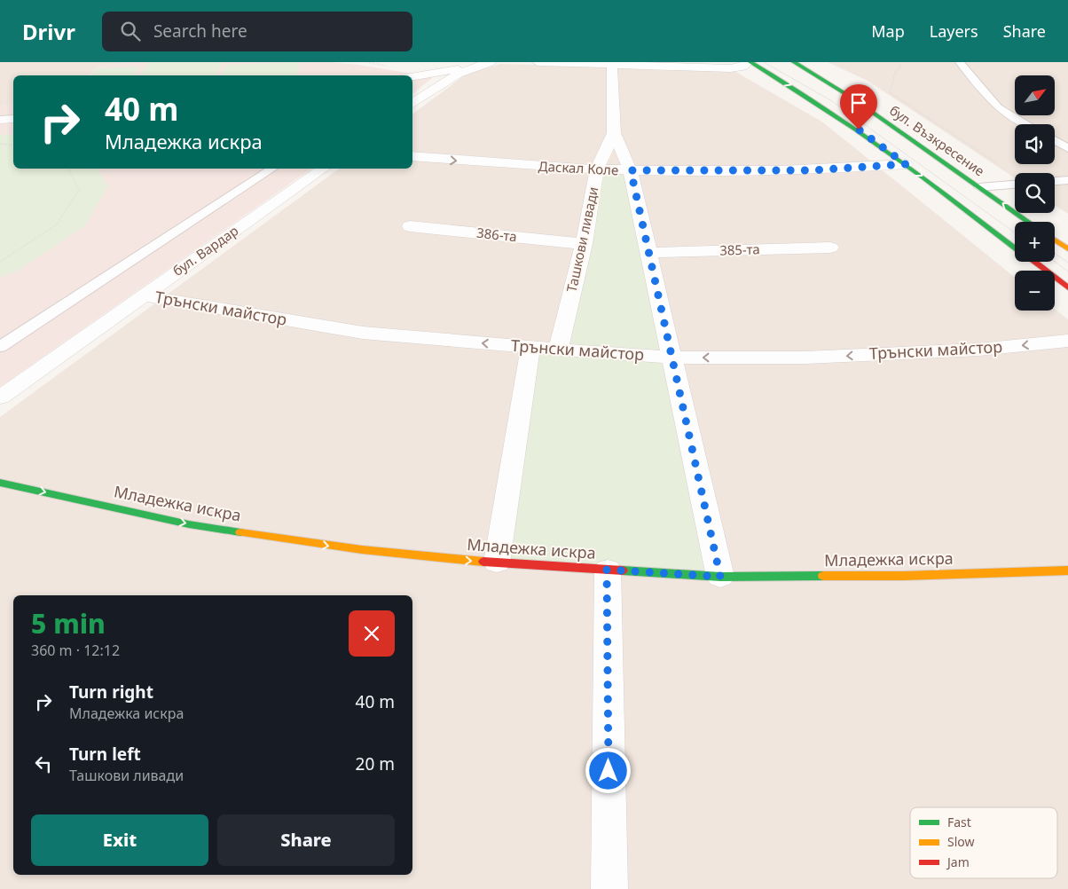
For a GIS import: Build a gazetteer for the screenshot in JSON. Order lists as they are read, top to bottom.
{
  "streets": {
    "main road": ["бул. Възкресение", "Младежка искра"],
    "street": [
      "Даскал Коле",
      "386-та",
      "Ташкови ливади",
      "385-та",
      "бул. Вардар",
      "Трънски майстор"
    ]
  },
  "crossings": [
    ["Даскал Коле", "Ташкови ливади"],
    ["386-та", "Ташкови ливади"],
    ["Ташкови ливади", "385-та"],
    ["Ташкови ливади", "Трънски майстор"],
    ["Ташкови ливади", "Младежка искра"],
    ["бул. Вардар", "Трънски майстор"]
  ],
  "one_way": ["Трънски майстор", "Младежка искра"],
  "legend": ["Fast", "Slow", "Jam"],
  "north": "top right",
  "page": {
    "header": "Drivr",
    "search": "Search here",
    "nav": ["Map", "Layers", "Share"],
    "map_buttons": ["+", "−"],
    "turn": ["40 m", "Младежка искра"],
    "heading": ["5 min", "360 m · 12:12"],
    "list": [
      {
        "name": "Turn right",
        "note": "Младежка искра",
        "value": "40 m"
      },
      {
        "name": "Turn left",
        "note": "Ташкови ливади",
        "value": "20 m"
      }
    ],
    "buttons": ["Exit", "Share"]
  }
}
